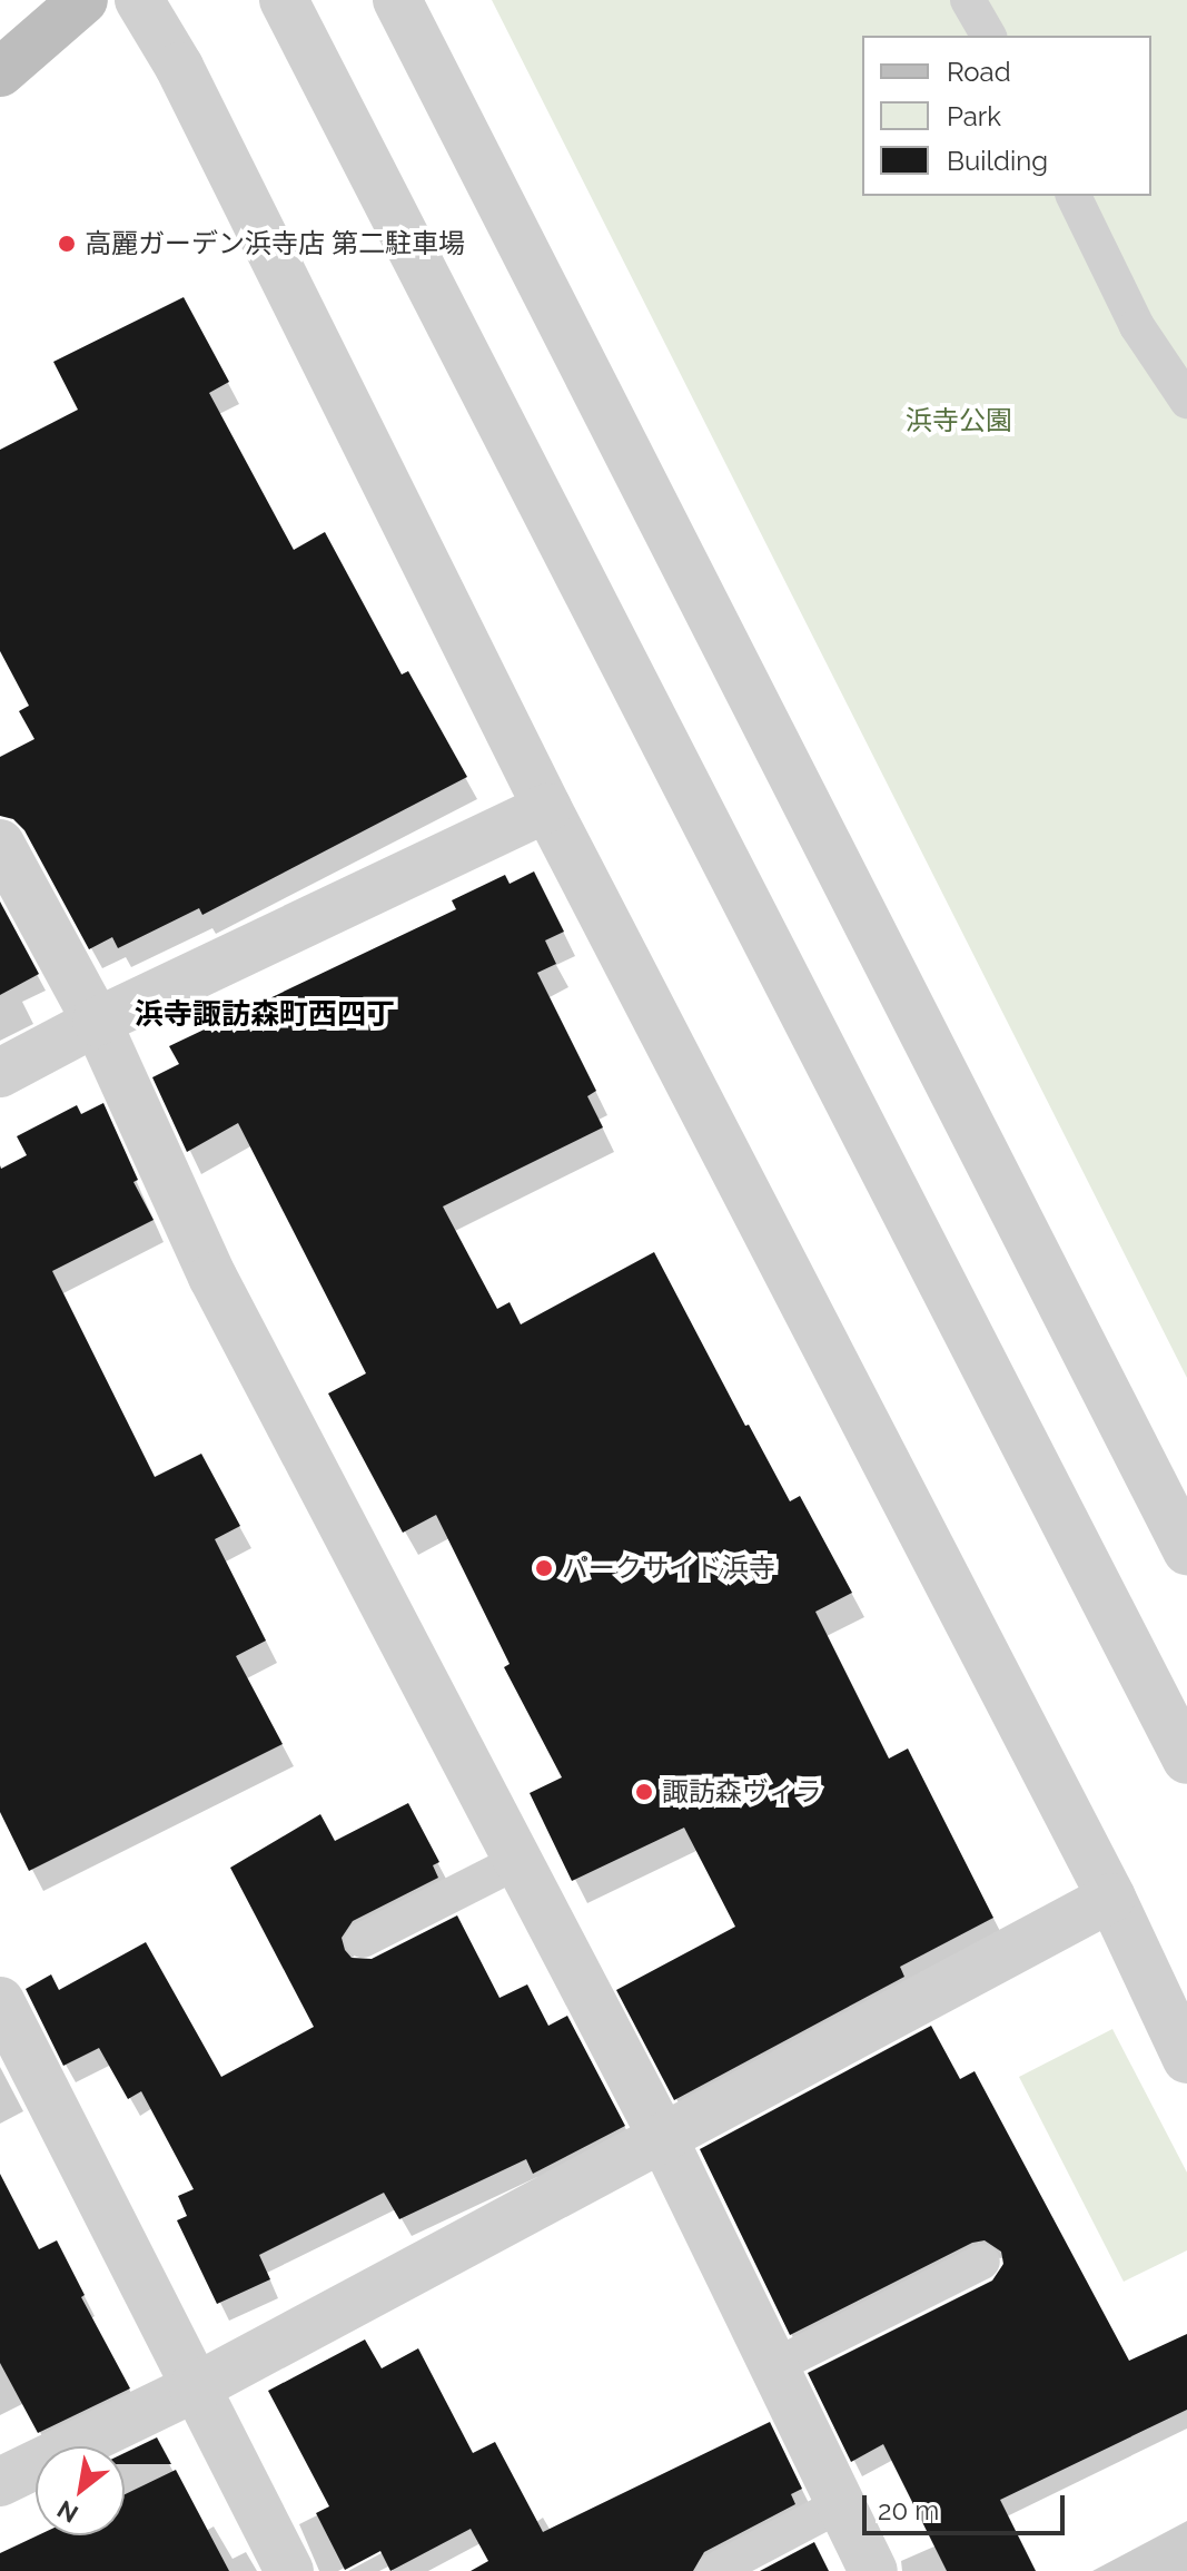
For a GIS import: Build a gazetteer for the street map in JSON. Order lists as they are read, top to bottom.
{
  "districts": ["浜寺諏訪森町西四丁"],
  "parks": ["浜寺公園"],
  "places": ["高麗ガーデン浜寺店 第二駐車場", "パークサイド浜寺", "諏訪森ヴィラ"],
  "legend": ["Road", "Park", "Building"],
  "scale_bar": "20 m",
  "north": "bottom left"
}
